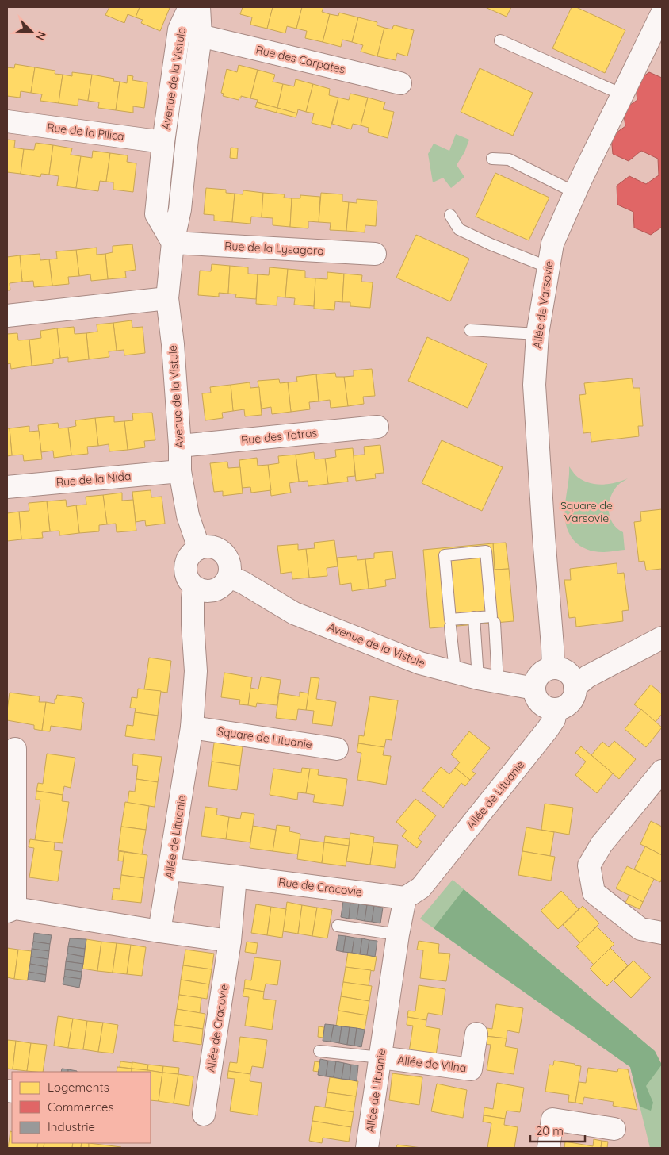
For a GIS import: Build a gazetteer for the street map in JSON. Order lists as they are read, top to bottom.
{
  "streets": {
    "street": [
      "Rue des Carpates",
      "Avenue de la Vistule",
      "Rue de la Pilica",
      "Rue de la Lysagora",
      "Allée de Varsovie",
      "Rue des Tatras",
      "Rue de la Nida",
      "Square de Lituanie",
      "Allée de Lituanie",
      "Rue de Cracovie",
      "Allée de Cracovie",
      "Allée de Vilna"
    ]
  },
  "crossings": [
    ["Rue des Carpates", "Avenue de la Vistule"],
    ["Avenue de la Vistule", "Rue de la Pilica"],
    ["Avenue de la Vistule", "Rue de la Lysagora"],
    ["Avenue de la Vistule", "Allée de Varsovie"],
    ["Avenue de la Vistule", "Rue des Tatras"],
    ["Avenue de la Vistule", "Rue de la Nida"],
    ["Avenue de la Vistule", "Allée de Lituanie"],
    ["Allée de Varsovie", "Allée de Lituanie"],
    ["Square de Lituanie", "Allée de Lituanie"],
    ["Allée de Lituanie", "Rue de Cracovie"],
    ["Allée de Lituanie", "Allée de Vilna"],
    ["Rue de Cracovie", "Allée de Cracovie"]
  ],
  "parks": ["Square de Varsovie"],
  "legend": ["Logements", "Commerces", "Industrie"],
  "scale_bar": "20 m",
  "north": "bottom right"
}
